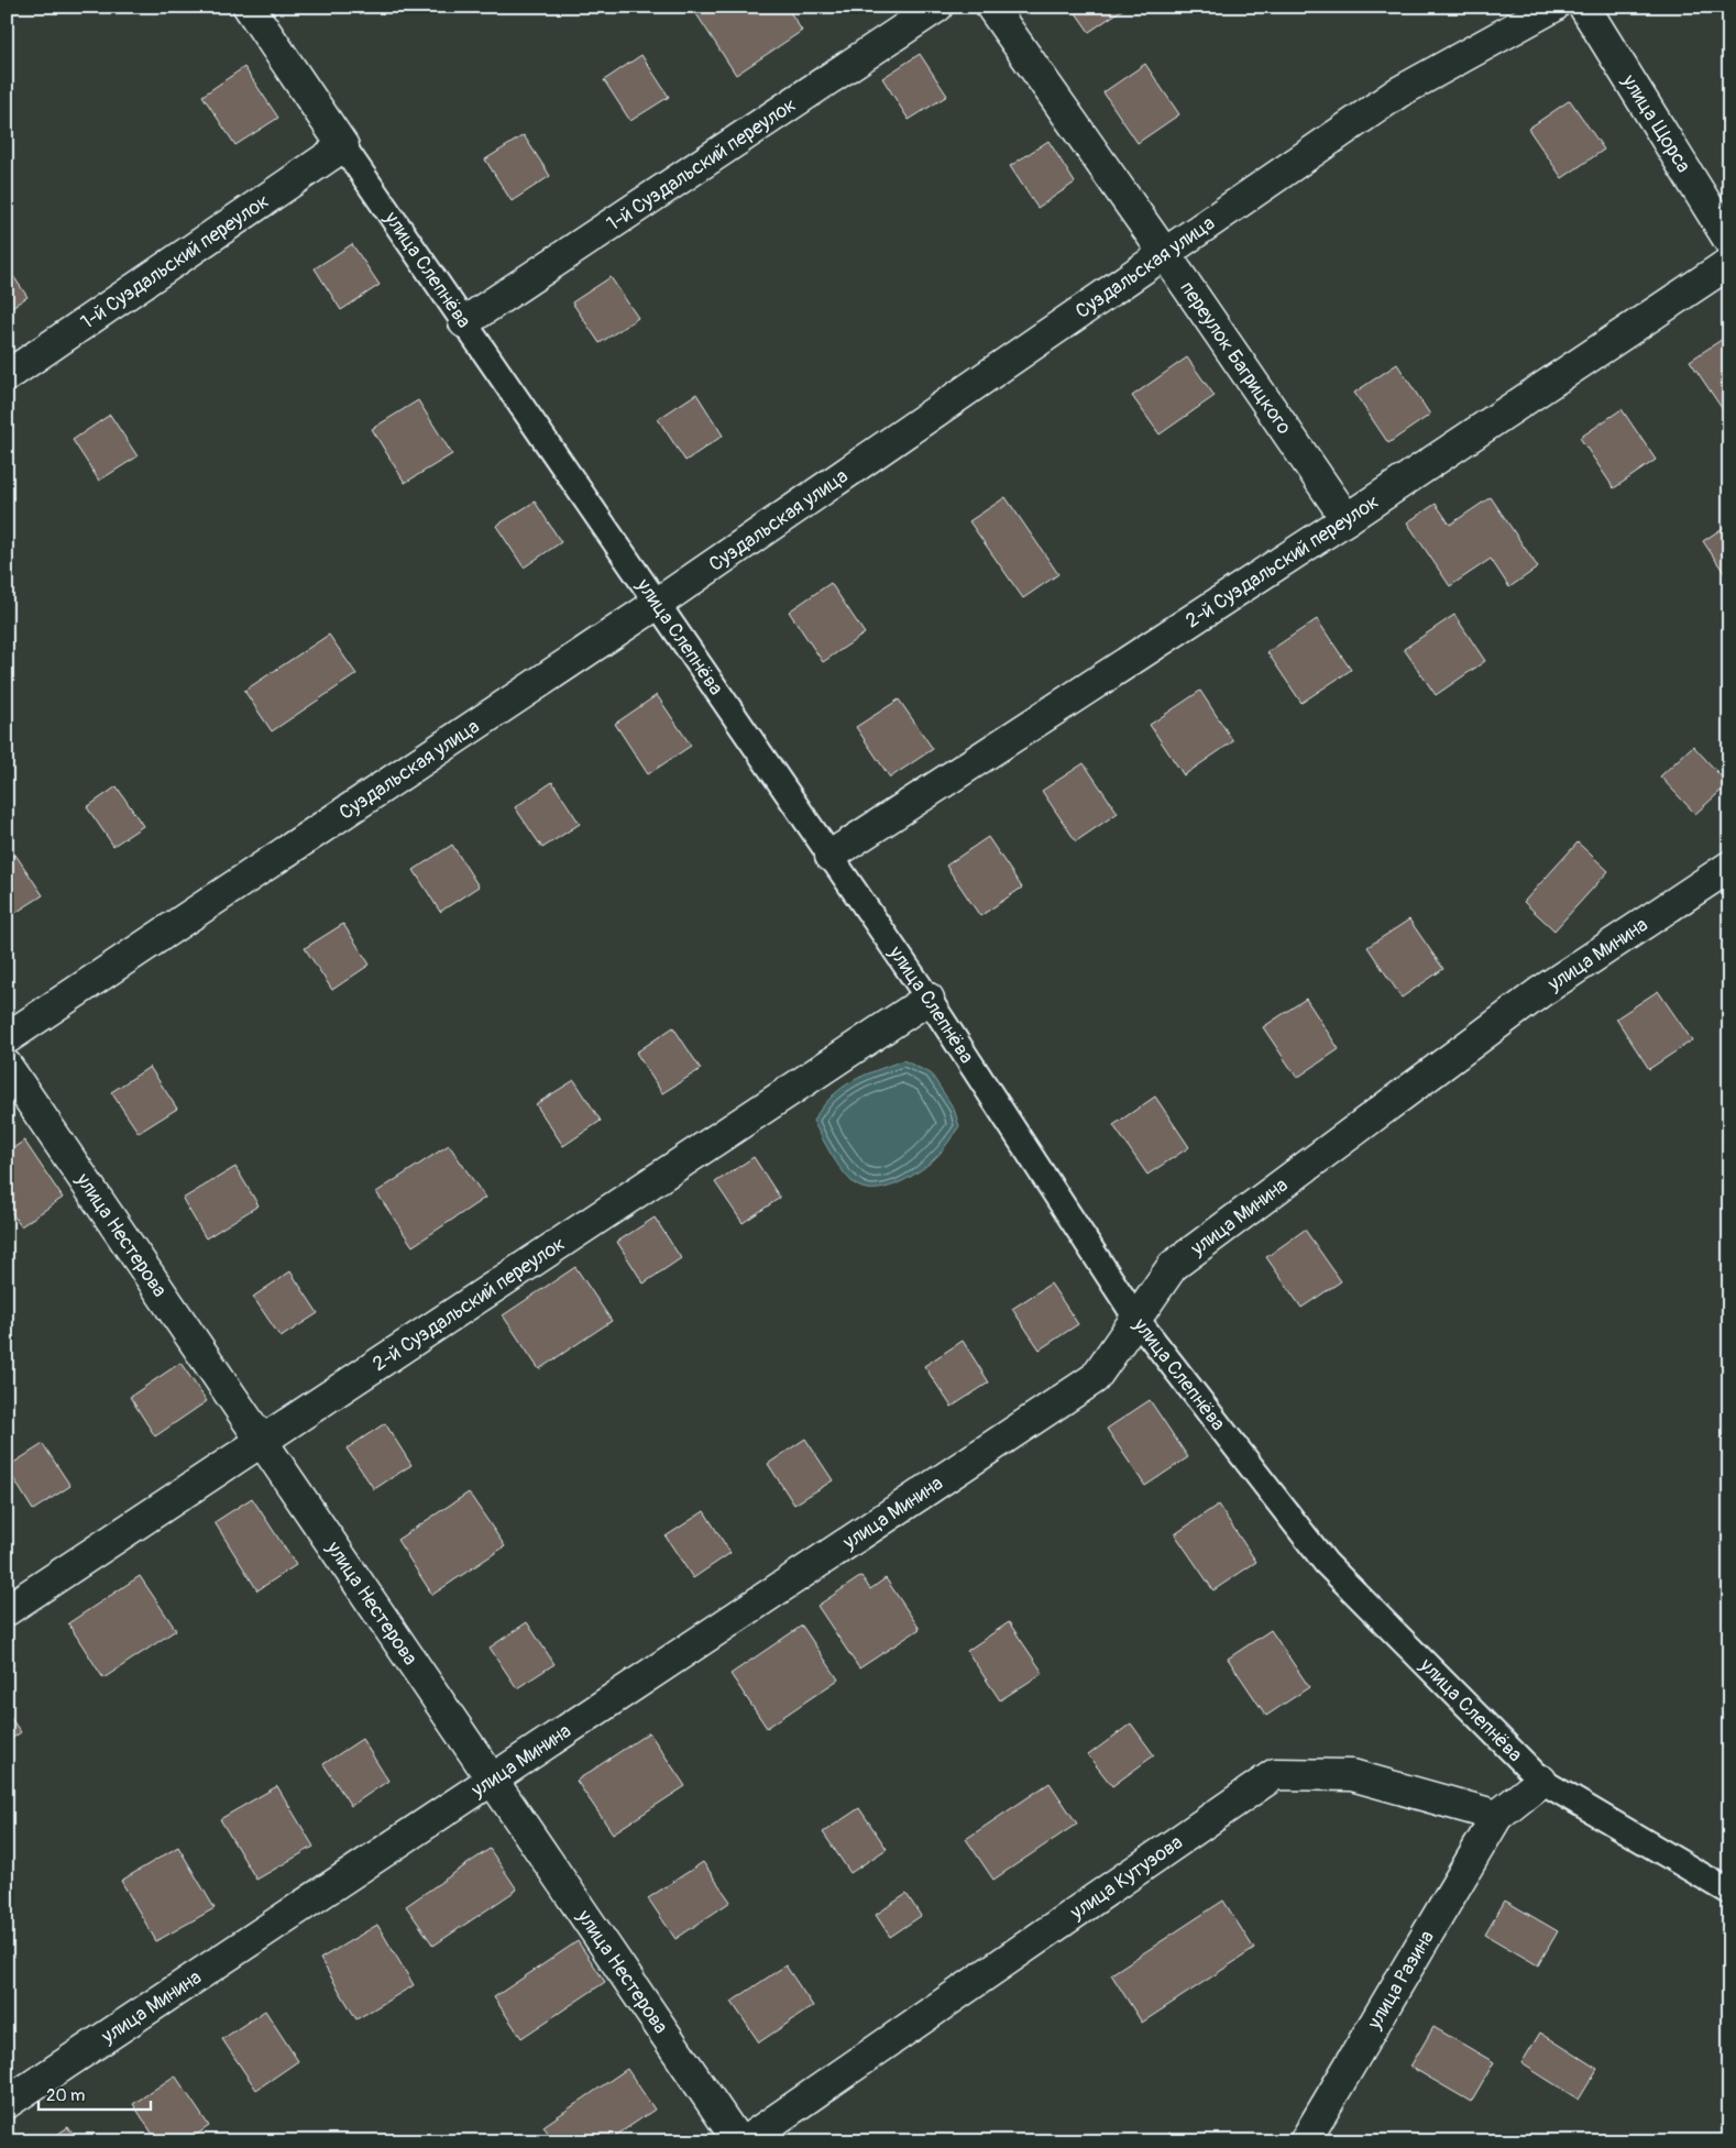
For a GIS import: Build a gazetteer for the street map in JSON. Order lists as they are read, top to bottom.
{
  "streets": {
    "street": [
      "улица Щорса",
      "1-й Суздальский переулок",
      "Суздальская улица",
      "улица Слепнёва",
      "переулок Багрицкого",
      "2-й Суздальский переулок",
      "улица Минина",
      "улица Нестерова",
      "улица Кутузова",
      "улица Разина"
    ]
  },
  "crossings": [
    ["1-й Суздальский переулок", "улица Слепнёва"],
    ["Суздальская улица", "улица Слепнёва"],
    ["Суздальская улица", "переулок Багрицкого"],
    ["улица Слепнёва", "2-й Суздальский переулок"],
    ["улица Слепнёва", "улица Минина"],
    ["переулок Багрицкого", "2-й Суздальский переулок"],
    ["2-й Суздальский переулок", "улица Нестерова"],
    ["улица Минина", "улица Нестерова"],
    ["улица Кутузова", "улица Разина"]
  ],
  "scale_bar": "20 m"
}
